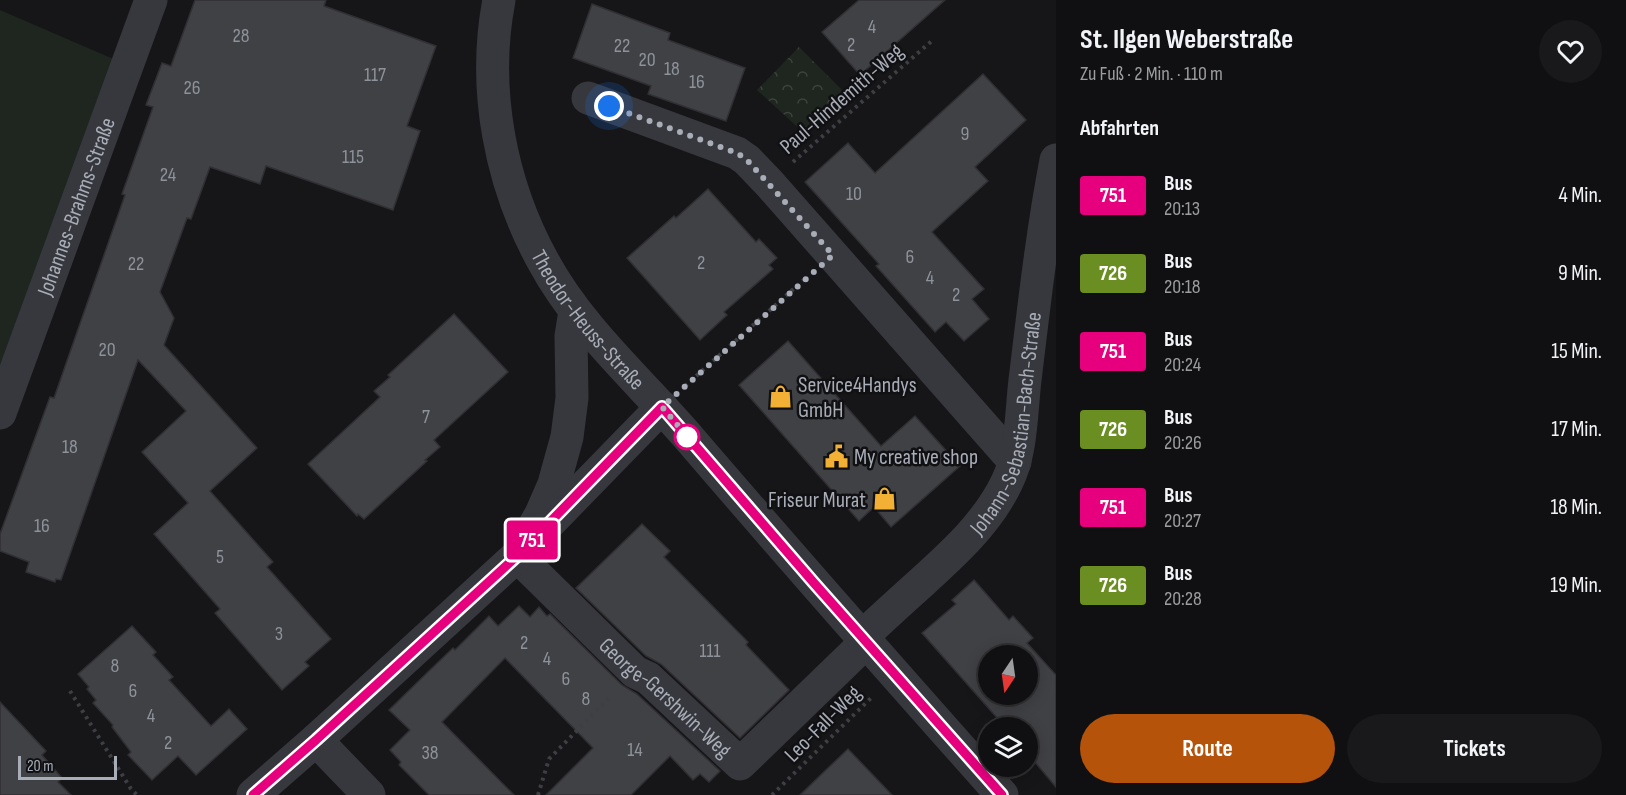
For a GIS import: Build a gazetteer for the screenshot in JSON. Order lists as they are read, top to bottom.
{
  "streets": {
    "street": [
      "Johannes-Brahms-Straße",
      "Theodor-Heuss-Straße",
      "Johann-Sebastian-Bach-Straße",
      "George-Gershwin-Weg"
    ],
    "path": ["Paul-Hindemith-Weg", "Leo-Fall-Weg"]
  },
  "crossings": [
    ["Theodor-Heuss-Straße", "Johann-Sebastian-Bach-Straße"],
    ["Theodor-Heuss-Straße", "George-Gershwin-Weg"],
    ["Theodor-Heuss-Straße", "Leo-Fall-Weg"],
    ["Johann-Sebastian-Bach-Straße", "George-Gershwin-Weg"]
  ],
  "places": {
    "shop": ["Service4Handys GmbH", "Friseur Murat"],
    "public building": ["My creative shop"]
  },
  "lines": ["bus line 751"],
  "house_numbers": [
    "4",
    "28",
    "2",
    "22",
    "20",
    "18",
    "117",
    "16",
    "26",
    "9",
    "115",
    "24",
    "10",
    "6",
    "2",
    "22",
    "4",
    "2",
    "20",
    "7",
    "18",
    "16",
    "5",
    "3",
    "2",
    "111",
    "4",
    "8",
    "6",
    "6",
    "8",
    "4",
    "2",
    "14",
    "38"
  ],
  "scale_bar": "20 m",
  "north": "bottom",
  "page": {
    "on_map": "751",
    "heading": [
      ["St. Ilgen Weberstraße", "Zu Fuß · 2 Min. · 110 m"],
      "Abfahrten"
    ],
    "list": [
      {
        "mark": "751",
        "name": "Bus",
        "note": "20:13",
        "value": "4 Min."
      },
      {
        "mark": "726",
        "name": "Bus",
        "note": "20:18",
        "value": "9 Min."
      },
      {
        "mark": "751",
        "name": "Bus",
        "note": "20:24",
        "value": "15 Min."
      },
      {
        "mark": "726",
        "name": "Bus",
        "note": "20:26",
        "value": "17 Min."
      },
      {
        "mark": "751",
        "name": "Bus",
        "note": "20:27",
        "value": "18 Min."
      },
      {
        "mark": "726",
        "name": "Bus",
        "note": "20:28",
        "value": "19 Min."
      }
    ],
    "buttons": ["Route", "Tickets"],
    "scale": "20 m"
  }
}
